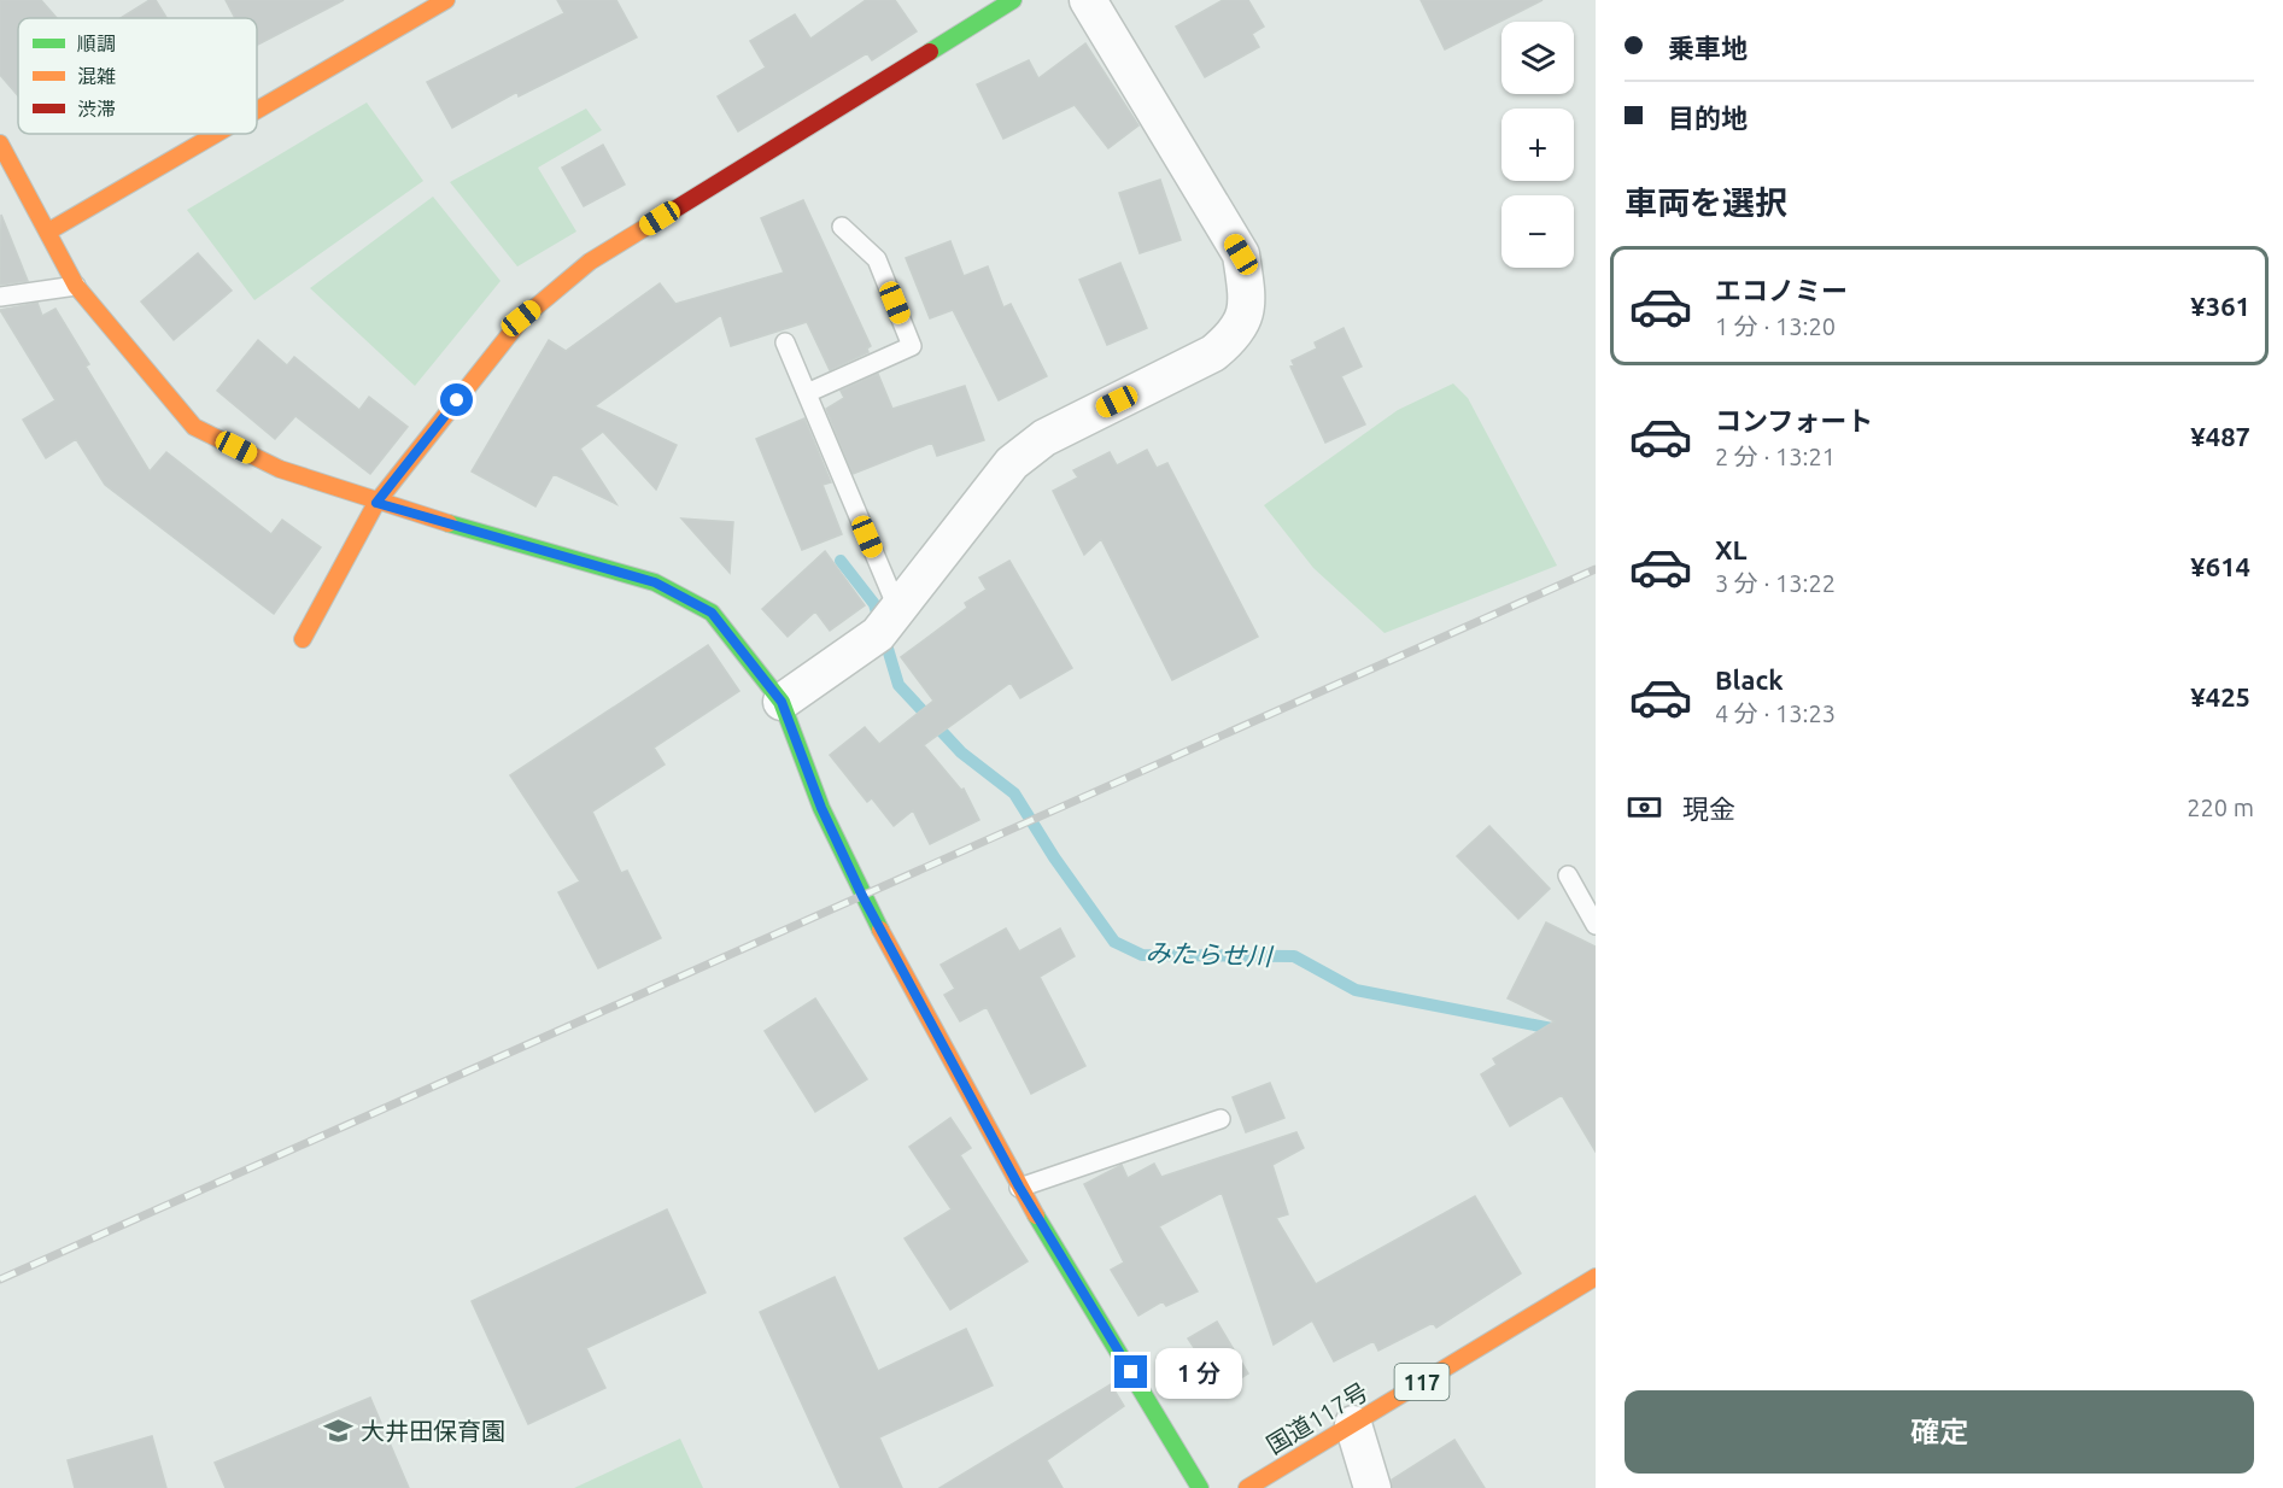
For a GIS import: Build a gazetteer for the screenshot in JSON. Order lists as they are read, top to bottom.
{
  "streets": {
    "main road": ["117", "国道117号"]
  },
  "water": ["みたらせ川"],
  "places": {
    "school or university": ["大井田保育園"]
  },
  "legend": ["順調", "混雑", "渋滞"],
  "page": {
    "banner": ["乗車地", "目的地"],
    "map_buttons": ["+", "−"],
    "heading": "車両を選択",
    "list": [
      {
        "name": "エコノミー",
        "note": "1 分 · 13:20",
        "value": "¥361"
      },
      {
        "name": "コンフォート",
        "note": "2 分 · 13:21",
        "value": "¥487"
      },
      {
        "name": "XL",
        "note": "3 分 · 13:22",
        "value": "¥614"
      },
      {
        "name": "Black",
        "note": "4 分 · 13:23",
        "value": "¥425"
      }
    ],
    "pay": ["現金", "220 m"],
    "bubble": "1 分",
    "buttons": "確定"
  }
}
